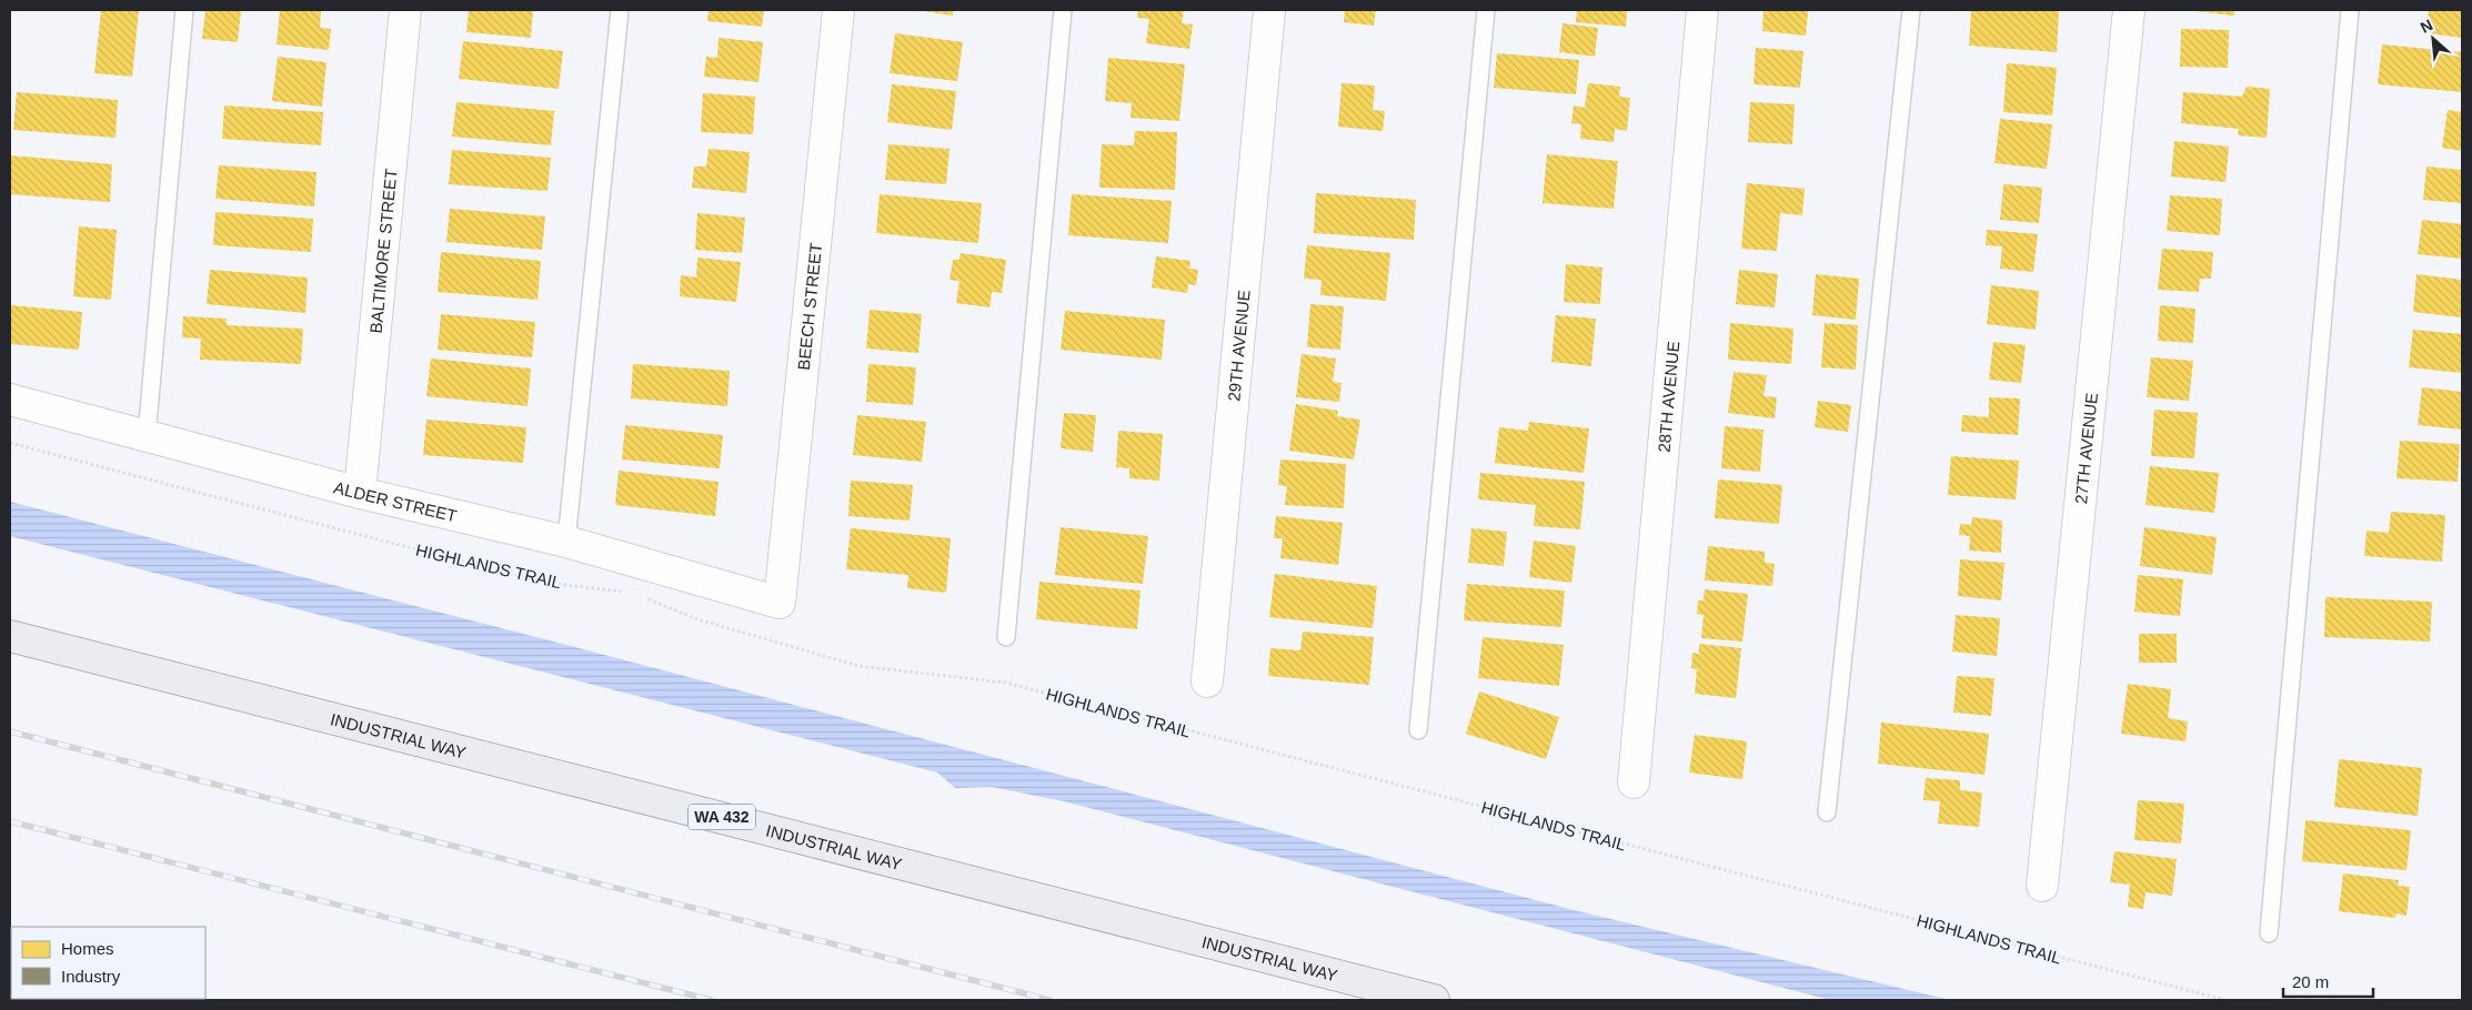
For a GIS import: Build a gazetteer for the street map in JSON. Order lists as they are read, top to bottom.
{
  "streets": {
    "main road": ["INDUSTRIAL WAY", "WA 432"],
    "street": [
      "BALTIMORE STREET",
      "BEECH STREET",
      "29TH AVENUE",
      "28TH AVENUE",
      "27TH AVENUE",
      "ALDER STREET"
    ],
    "path": ["HIGHLANDS TRAIL"]
  },
  "crossings": [
    ["BALTIMORE STREET", "ALDER STREET"],
    ["BEECH STREET", "ALDER STREET"]
  ],
  "legend": ["Homes", "Industry"],
  "scale_bar": "20 m",
  "north": "top left"
}
